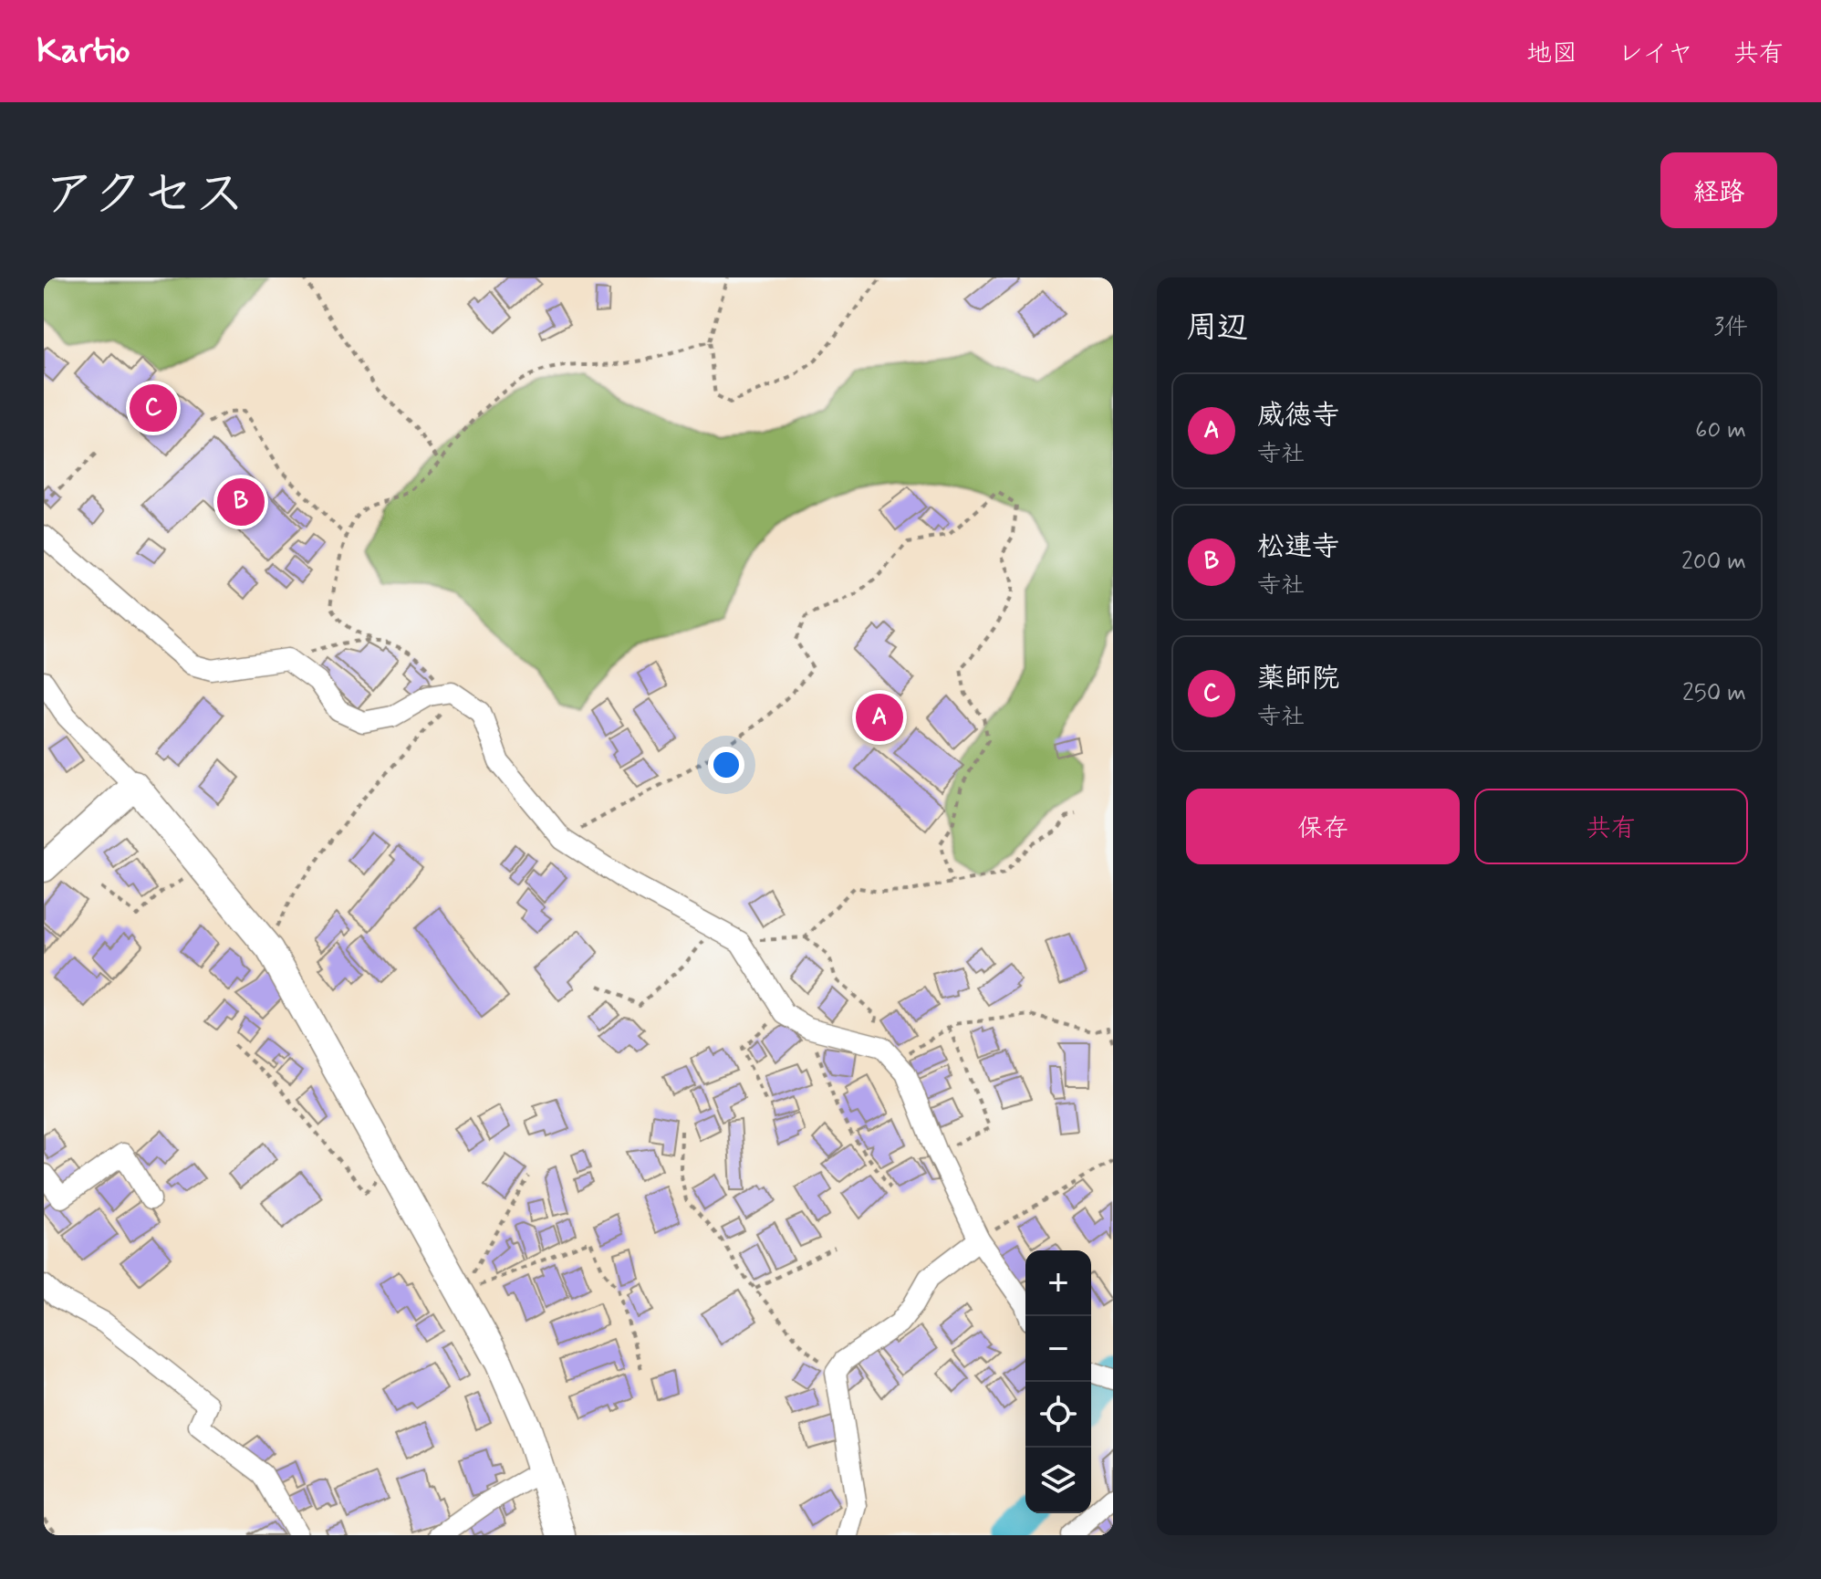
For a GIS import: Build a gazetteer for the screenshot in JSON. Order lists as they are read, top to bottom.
{
  "page": {
    "header": "Kartio",
    "nav": ["地図", "レイヤ", "共有"],
    "title": "アクセス",
    "buttons": [
      "経路",
      ["保存", "共有"]
    ],
    "heading": ["周辺", "3件"],
    "list": [
      {
        "mark": "A",
        "name": "威徳寺",
        "note": "寺社",
        "value": "60 m"
      },
      {
        "mark": "B",
        "name": "松連寺",
        "note": "寺社",
        "value": "200 m"
      },
      {
        "mark": "C",
        "name": "薬師院",
        "note": "寺社",
        "value": "250 m"
      }
    ],
    "pins": ["C", "B", "A"],
    "map_buttons": ["+", "−"]
  }
}
